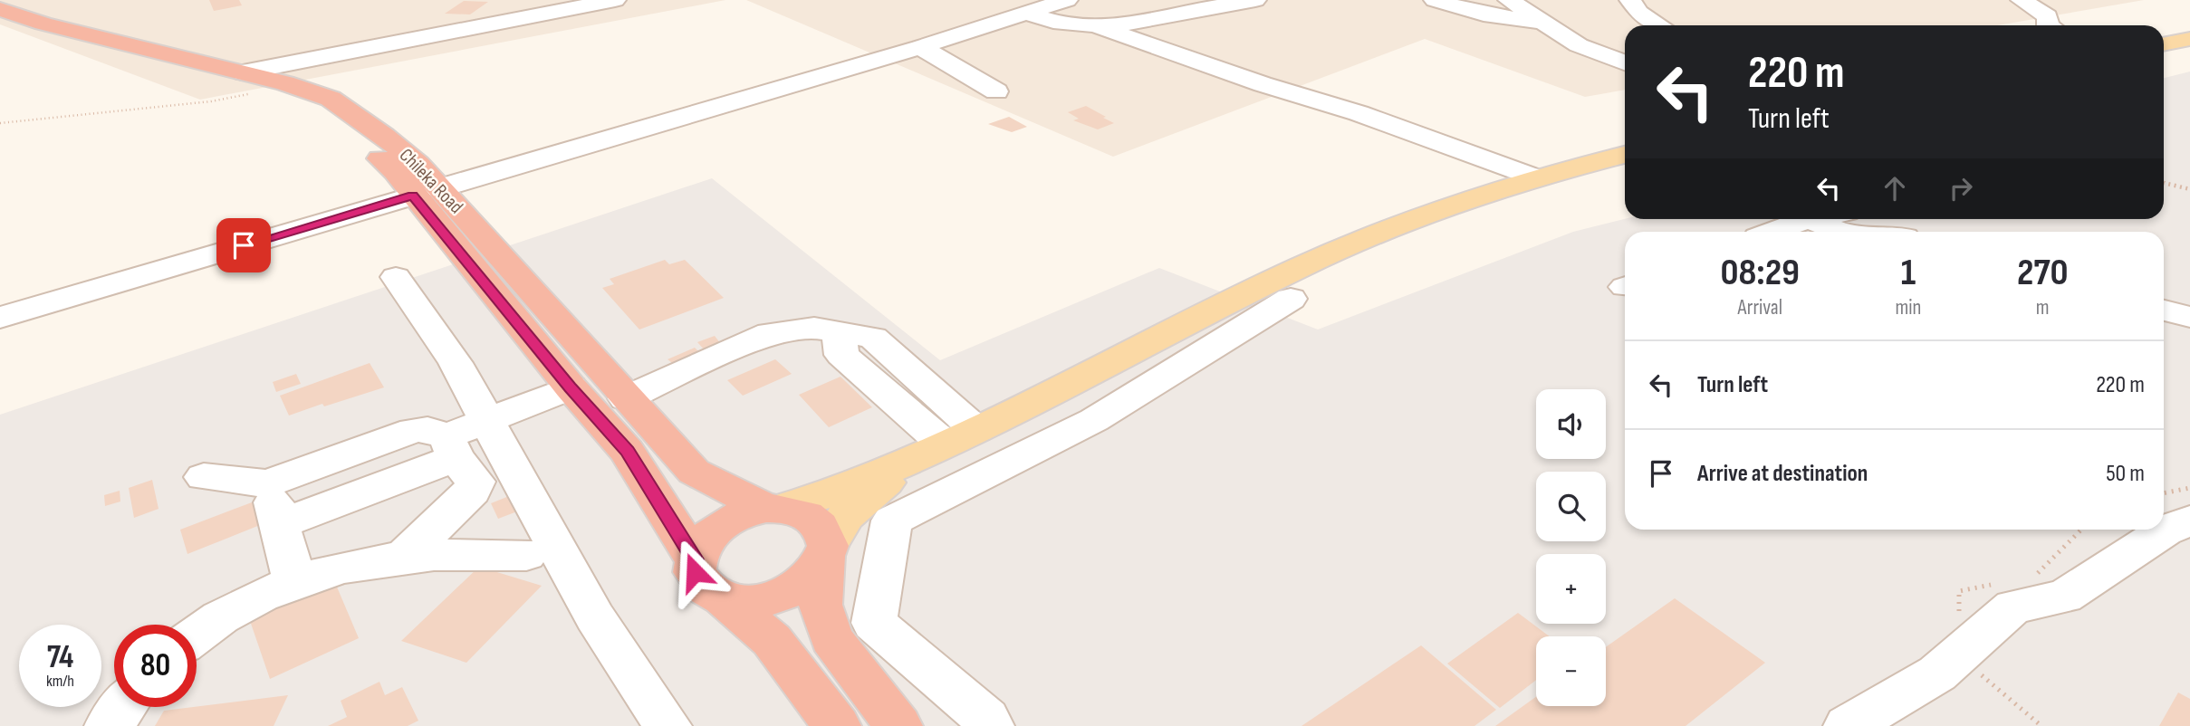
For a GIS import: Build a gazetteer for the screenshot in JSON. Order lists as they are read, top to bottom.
{
  "streets": {
    "highway": ["Chileka Road"]
  },
  "page": {
    "turn": ["220 m", "Turn left"],
    "eta": [
      "08:29",
      "Arrival",
      "1",
      "min",
      "270",
      "m"
    ],
    "list": [
      {
        "name": "Turn left",
        "value": "220 m"
      },
      {
        "name": "Arrive at destination",
        "value": "50 m"
      }
    ],
    "map_buttons": ["+", "−"],
    "speed": "74 km/h",
    "limit": "80"
  }
}
